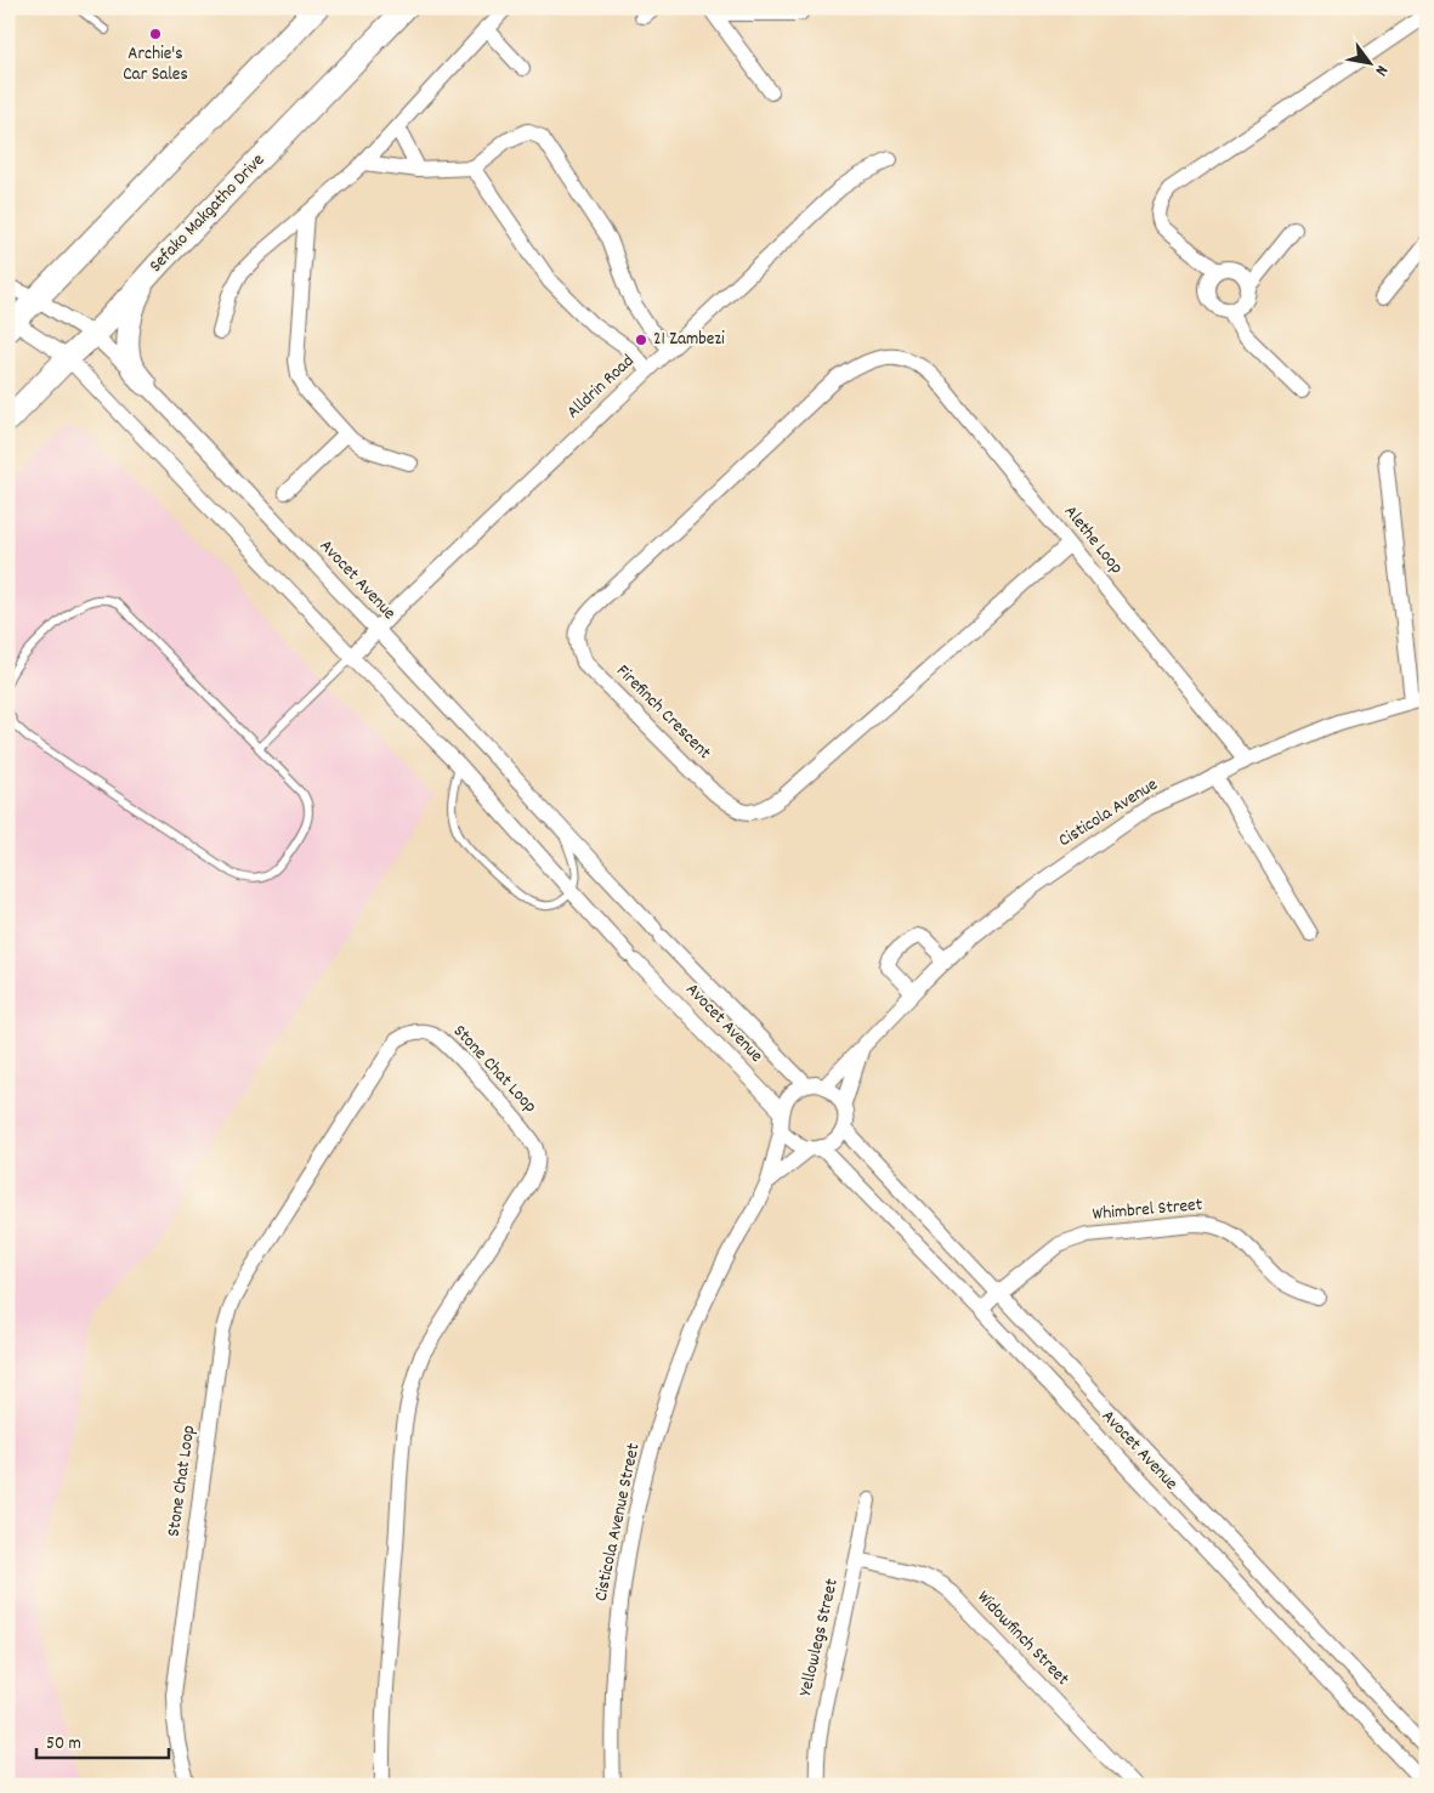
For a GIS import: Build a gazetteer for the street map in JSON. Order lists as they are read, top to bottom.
{
  "streets": {
    "main road": ["Sefako Makgatho Drive"],
    "street": [
      "Alldrin Road",
      "Alethe Loop",
      "Avocet Avenue",
      "Firefinch Crescent",
      "Cisticola Avenue",
      "Stone Chat Loop",
      "Whimbrel Street",
      "Cisticola Avenue Street",
      "Yellowlegs Street",
      "Widowfinch Street"
    ]
  },
  "crossings": [
    ["Sefako Makgatho Drive", "Avocet Avenue"],
    ["Alldrin Road", "Avocet Avenue"],
    ["Alethe Loop", "Firefinch Crescent"],
    ["Alethe Loop", "Cisticola Avenue"],
    ["Avocet Avenue", "Cisticola Avenue"],
    ["Avocet Avenue", "Whimbrel Street"],
    ["Avocet Avenue", "Cisticola Avenue Street"],
    ["Cisticola Avenue", "Cisticola Avenue Street"],
    ["Yellowlegs Street", "Widowfinch Street"]
  ],
  "places": ["Archie's Car Sales", "21 Zambezi"],
  "scale_bar": "50 m",
  "north": "bottom right"
}
